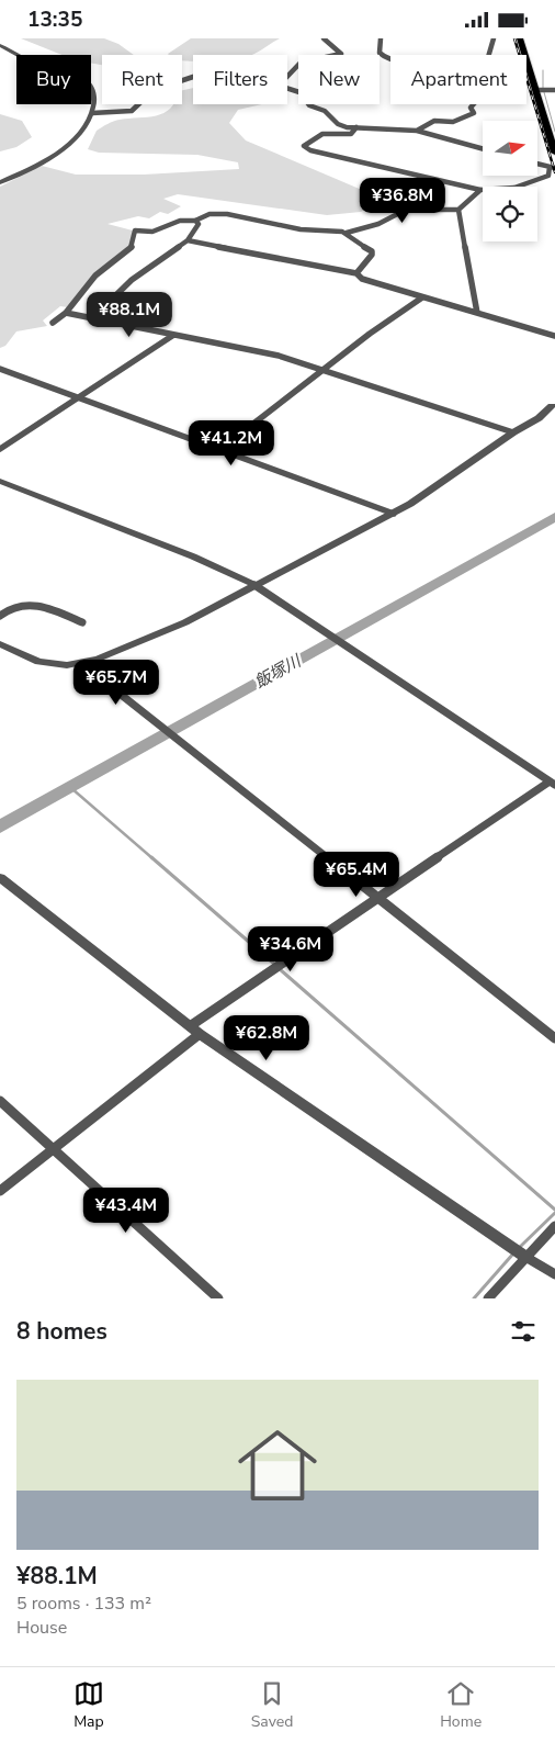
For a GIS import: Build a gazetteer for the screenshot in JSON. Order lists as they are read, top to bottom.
{
  "water": ["飯塚川"],
  "north": "right",
  "page": {
    "status": "13:35",
    "chip": [
      "Buy",
      "Rent",
      "Filters",
      "New",
      "Apartment"
    ],
    "price": [
      "¥36.8M",
      "¥88.1M",
      "¥41.2M",
      "¥65.7M",
      "¥65.4M",
      "¥34.6M",
      "¥62.8M",
      "¥43.4M"
    ],
    "heading": "8 homes",
    "list": [
      {
        "name": "¥88.1M",
        "note": "5 rooms · 133 m² · House"
      }
    ],
    "tabs": ["Map", "Saved", "Home"]
  }
}
